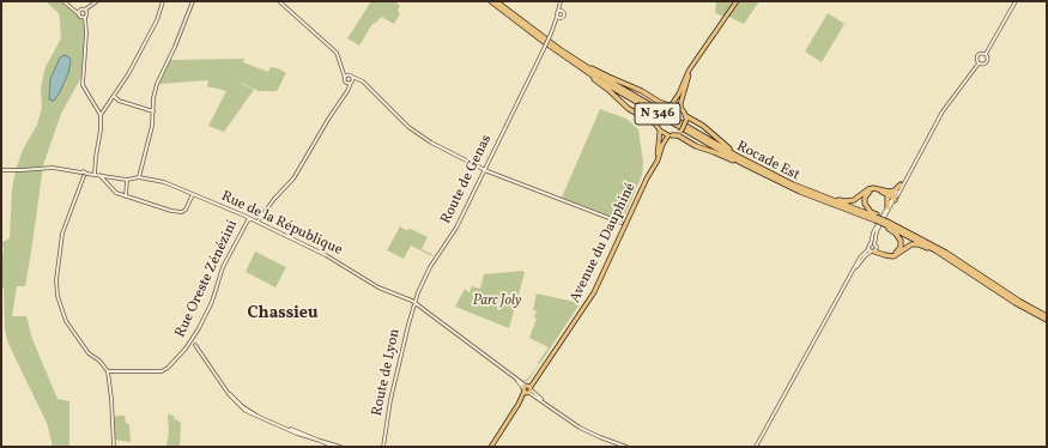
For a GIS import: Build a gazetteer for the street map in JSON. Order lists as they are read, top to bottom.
{
  "streets": {
    "highway": ["N 346", "Rocade Est"],
    "main road": ["Avenue du Dauphiné"],
    "street": [
      "Route de Genas",
      "Rue de la République",
      "Rue Oreste Zénézini",
      "Route de Lyon"
    ]
  },
  "crossings": [
    ["Route de Genas", "Rue de la République"],
    ["Route de Genas", "Route de Lyon"],
    ["Rue de la République", "Avenue du Dauphiné"],
    ["Rue de la République", "Rue Oreste Zénézini"],
    ["Rue de la République", "Route de Lyon"]
  ],
  "districts": ["Chassieu"],
  "parks": ["Parc Joly"]
}
